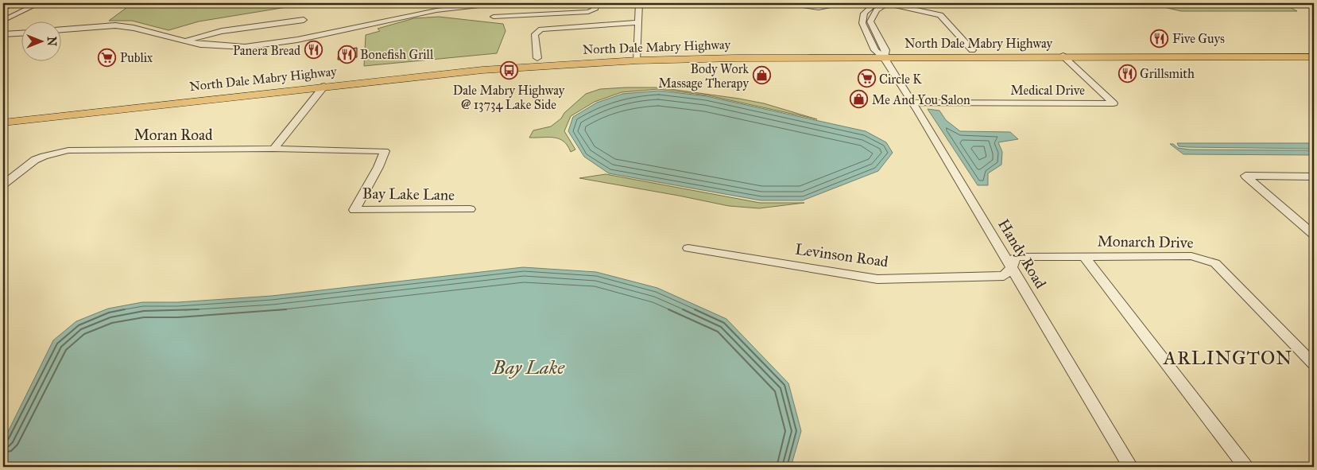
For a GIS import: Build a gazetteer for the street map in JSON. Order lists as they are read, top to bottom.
{
  "streets": {
    "main road": ["North Dale Mabry Highway"],
    "street": [
      "Medical Drive",
      "Moran Road",
      "Bay Lake Lane",
      "Monarch Drive",
      "Handy Road",
      "Levinson Road"
    ]
  },
  "crossings": [
    ["North Dale Mabry Highway", "Medical Drive"],
    ["North Dale Mabry Highway", "Handy Road"],
    ["Medical Drive", "Handy Road"],
    ["Moran Road", "Bay Lake Lane"],
    ["Monarch Drive", "Handy Road"],
    ["Monarch Drive", "Levinson Road"],
    ["Handy Road", "Levinson Road"]
  ],
  "districts": ["ARLINGTON"],
  "water": ["Bay Lake"],
  "places": {
    "restaurant": [
      "Five Guys",
      "Panera Bread",
      "Bonefish Grill",
      "Grillsmith"
    ],
    "supermarket": ["Publix", "Circle K"],
    "bus stop": ["Dale Mabry Highway @ 13734 Lake Side"],
    "shop": ["Body Work Massage Therapy", "Me And You Salon"]
  },
  "north": "right"
}
